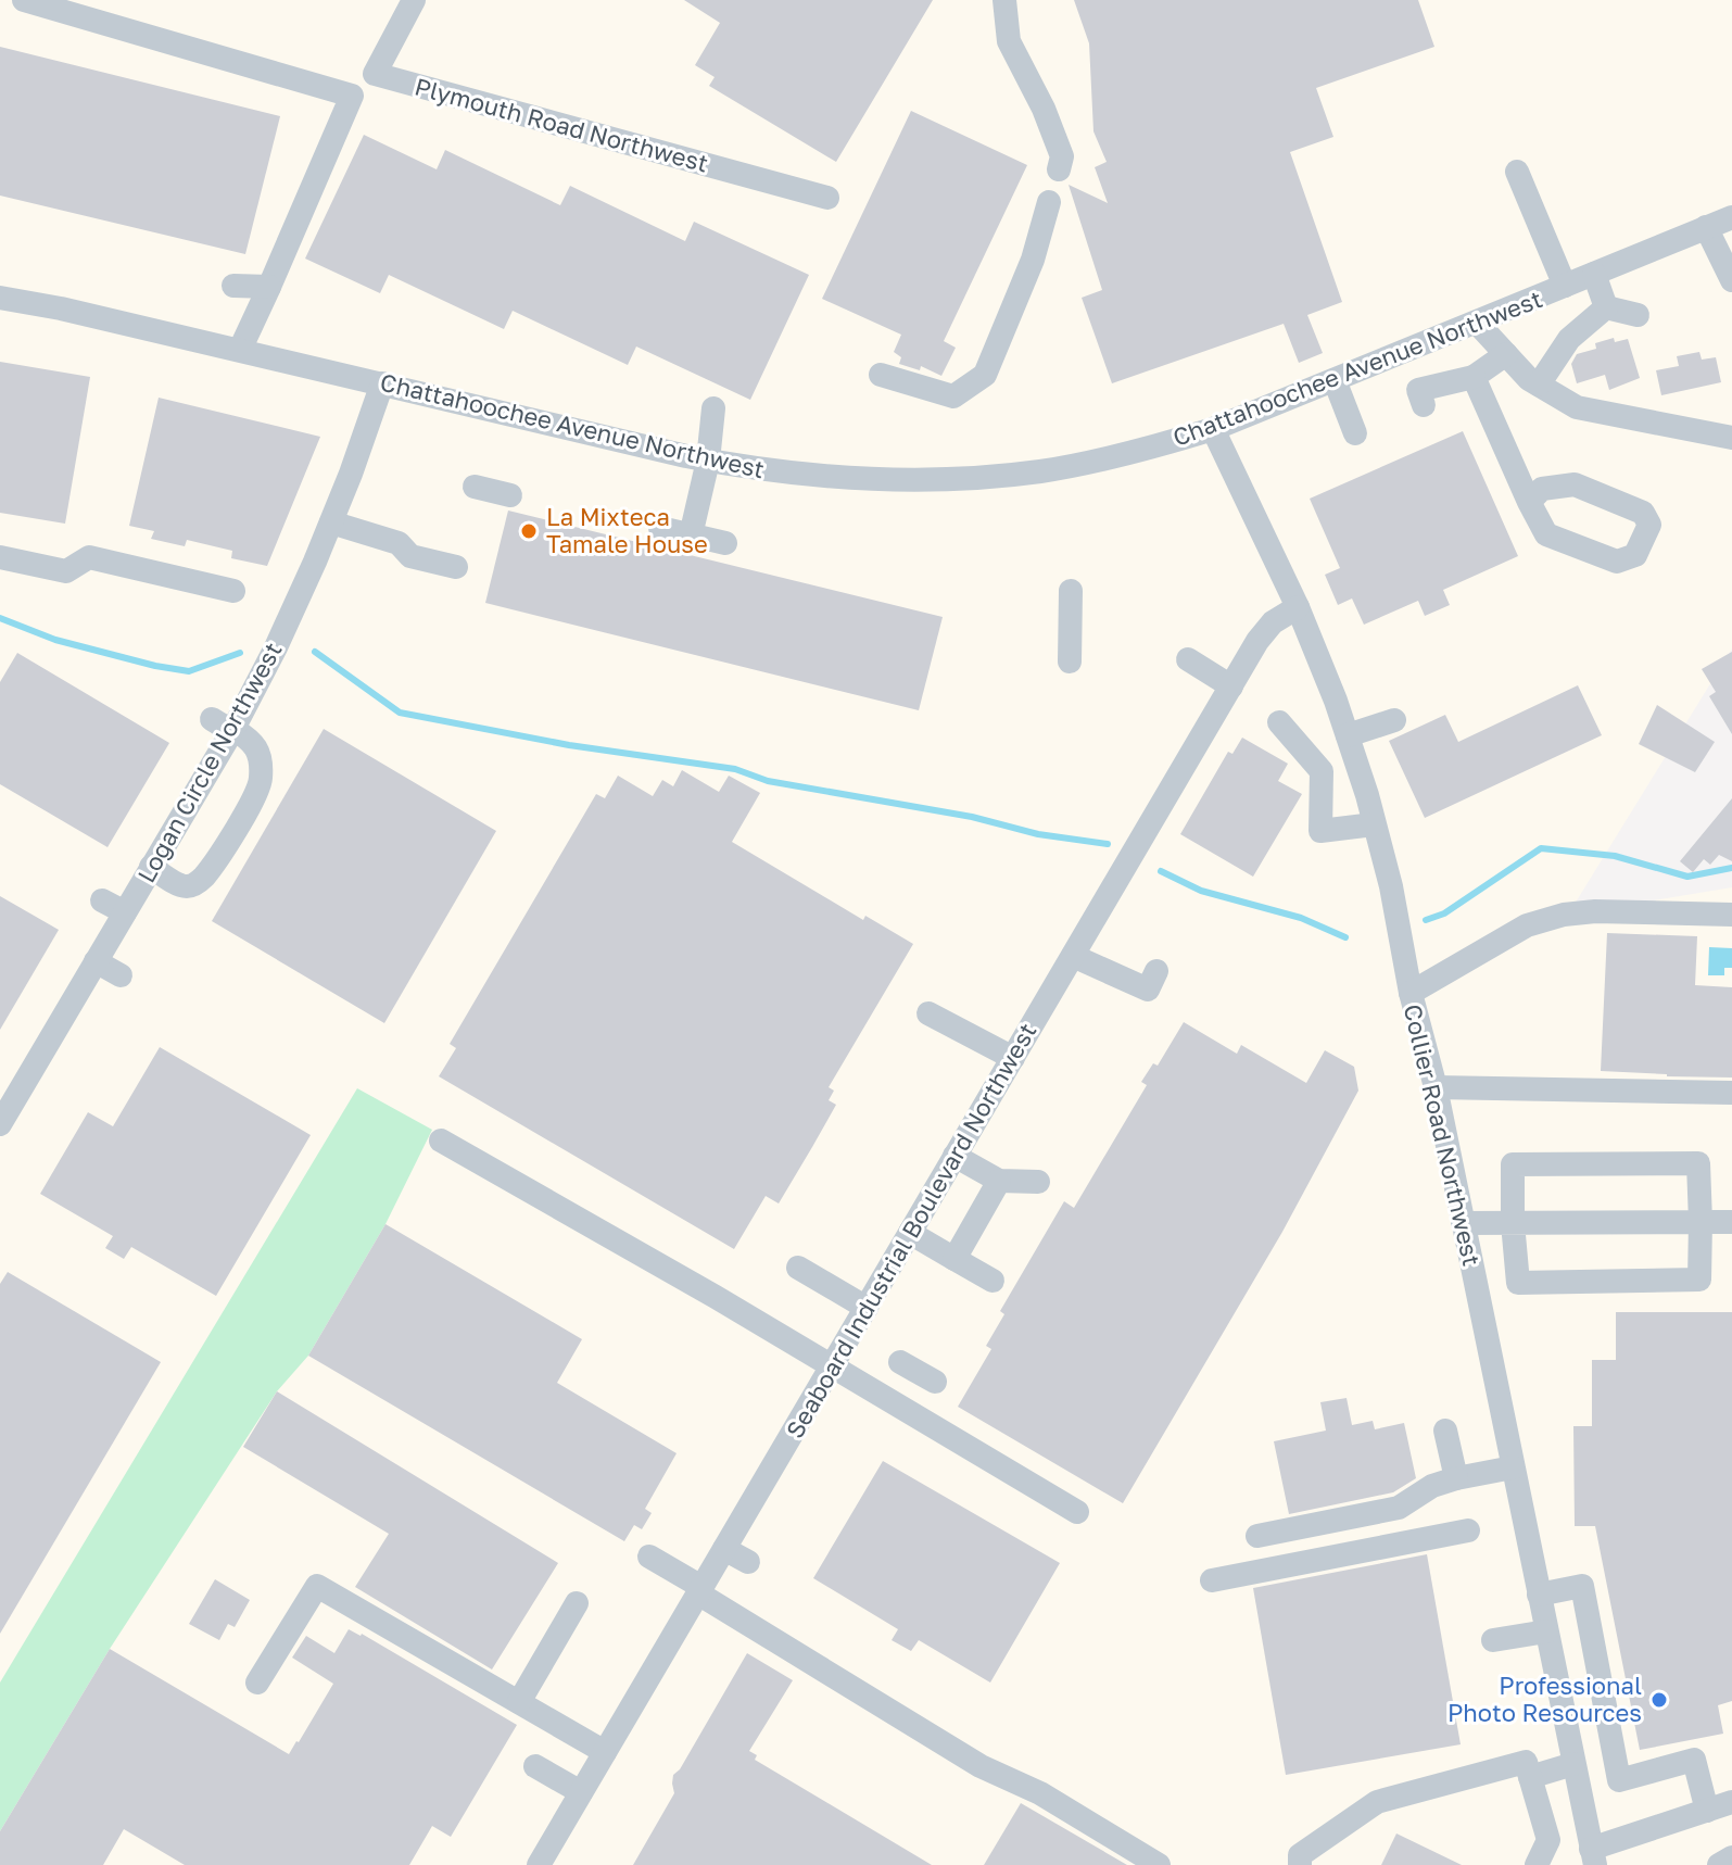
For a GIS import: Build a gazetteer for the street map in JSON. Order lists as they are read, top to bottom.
{
  "streets": {
    "street": [
      "Plymouth Road Northwest",
      "Chattahoochee Avenue Northwest",
      "Logan Circle Northwest",
      "Collier Road Northwest",
      "Seaboard Industrial Boulevard Northwest"
    ]
  },
  "crossings": [
    ["Chattahoochee Avenue Northwest", "Logan Circle Northwest"],
    ["Chattahoochee Avenue Northwest", "Collier Road Northwest"],
    ["Collier Road Northwest", "Seaboard Industrial Boulevard Northwest"]
  ],
  "places": ["La Mixteca Tamale House", "Professional Photo Resources"]
}
